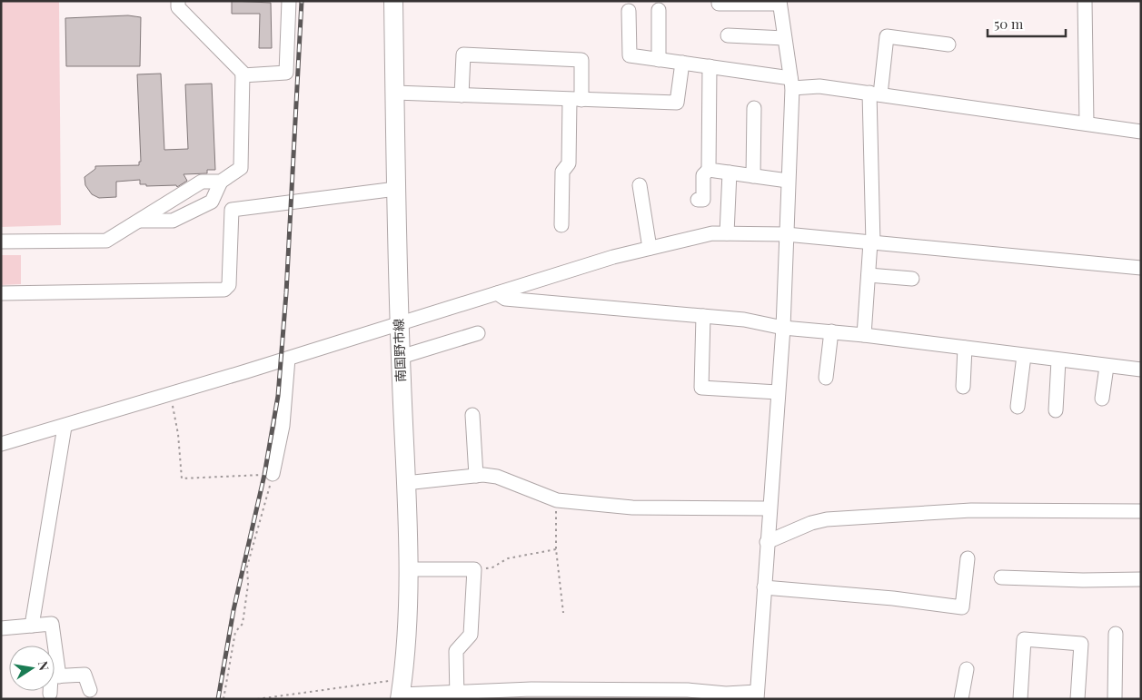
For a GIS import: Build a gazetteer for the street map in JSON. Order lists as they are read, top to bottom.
{
  "streets": {
    "main road": ["南国野市線"]
  },
  "scale_bar": "50 m",
  "north": "right"
}
